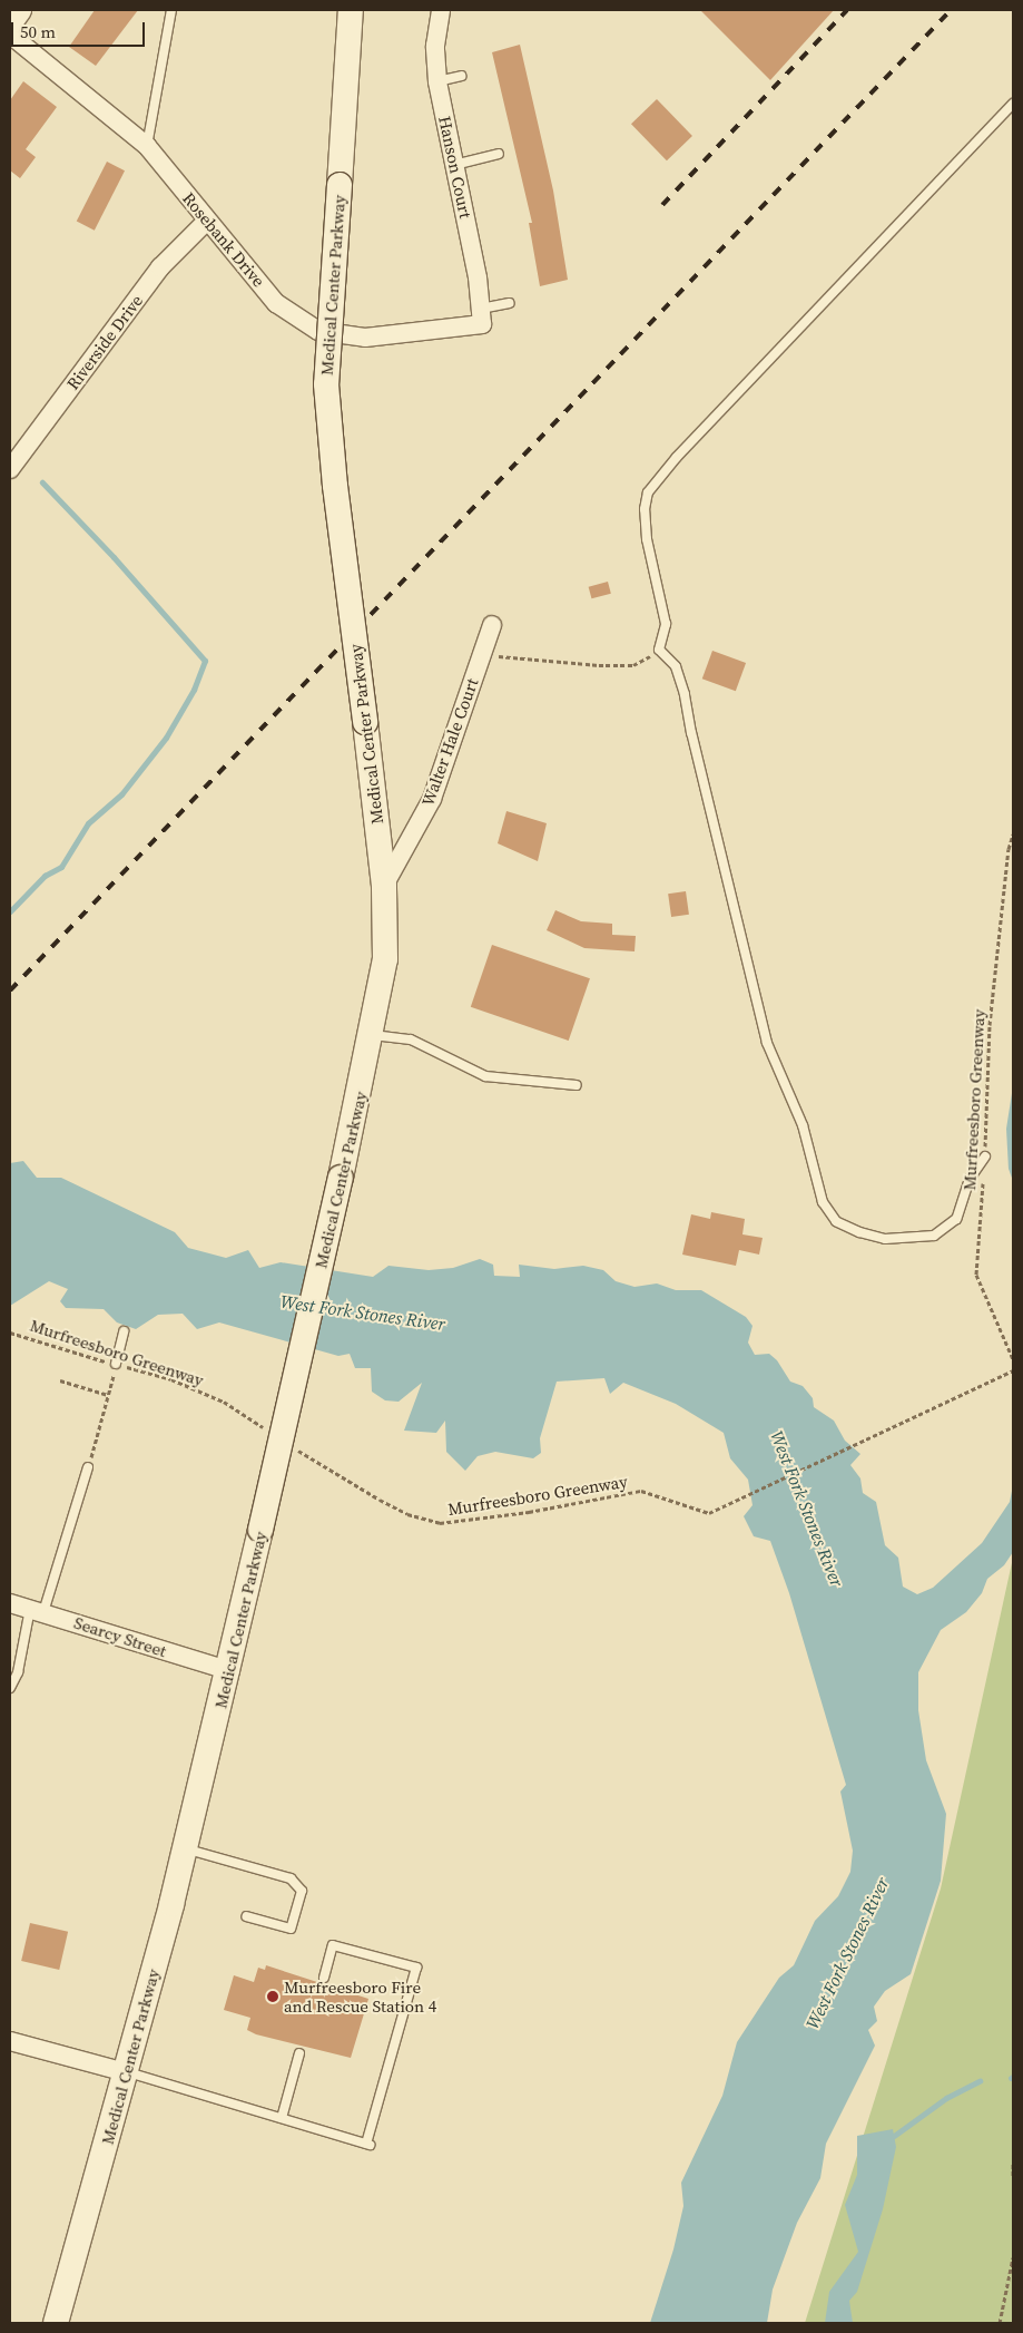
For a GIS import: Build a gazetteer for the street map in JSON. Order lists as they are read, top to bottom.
{
  "streets": {
    "main road": ["Medical Center Parkway"],
    "street": [
      "Hanson Court",
      "Rosebank Drive",
      "Riverside Drive",
      "Walter Hale Court",
      "Searcy Street"
    ],
    "path": ["Murfreesboro Greenway"]
  },
  "crossings": [
    ["Hanson Court", "Rosebank Drive"],
    ["Rosebank Drive", "Riverside Drive"],
    ["Medical Center Parkway", "Walter Hale Court"],
    ["Medical Center Parkway", "Searcy Street"]
  ],
  "water": ["West Fork Stones River"],
  "places": ["Murfreesboro Fire and Rescue Station 4"],
  "scale_bar": "50 m"
}
